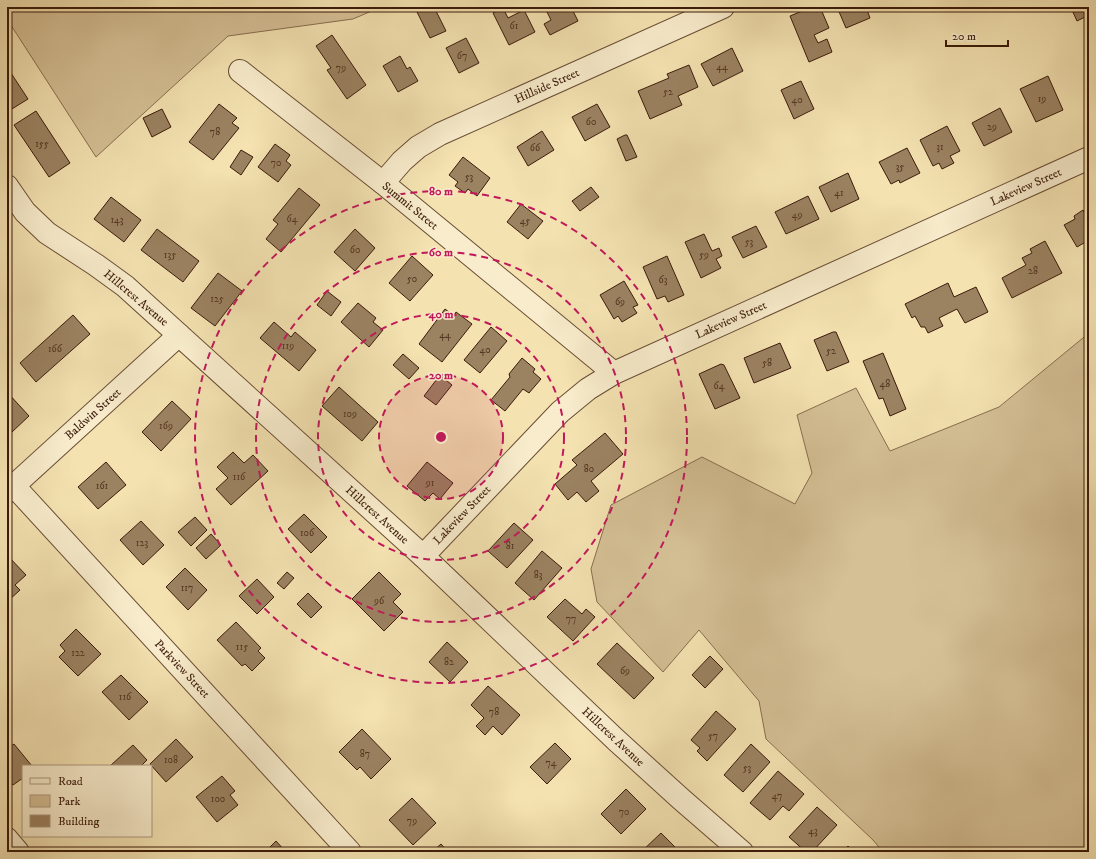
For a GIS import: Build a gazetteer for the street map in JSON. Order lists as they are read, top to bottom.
{
  "streets": {
    "street": [
      "Hillside Street",
      "Lakeview Street",
      "Summit Street",
      "Hillcrest Avenue",
      "Baldwin Street",
      "Parkview Street"
    ]
  },
  "crossings": [
    ["Hillside Street", "Summit Street"],
    ["Lakeview Street", "Summit Street"],
    ["Lakeview Street", "Hillcrest Avenue"],
    ["Hillcrest Avenue", "Baldwin Street"],
    ["Baldwin Street", "Parkview Street"]
  ],
  "house_numbers": [
    "61",
    "67",
    "44",
    "79",
    "52",
    "19",
    "40",
    "60",
    "29",
    "78",
    "155",
    "31",
    "66",
    "70",
    "35",
    "53",
    "41",
    "49",
    "64",
    "143",
    "45",
    "53",
    "60",
    "135",
    "59",
    "28",
    "50",
    "63",
    "125",
    "69",
    "44",
    "119",
    "166",
    "40",
    "52",
    "58",
    "48",
    "64",
    "109",
    "169",
    "80",
    "116",
    "91",
    "161",
    "106",
    "123",
    "81",
    "83",
    "117",
    "96",
    "77",
    "115",
    "122",
    "82",
    "69",
    "116",
    "78",
    "57",
    "87",
    "108",
    "74",
    "53",
    "47",
    "100",
    "70",
    "79",
    "43"
  ],
  "legend": ["Road", "Park", "Building"],
  "scale_bar": "20 m",
  "rings": [
    "80 m",
    "60 m",
    "40 m",
    "20 m"
  ]
}
